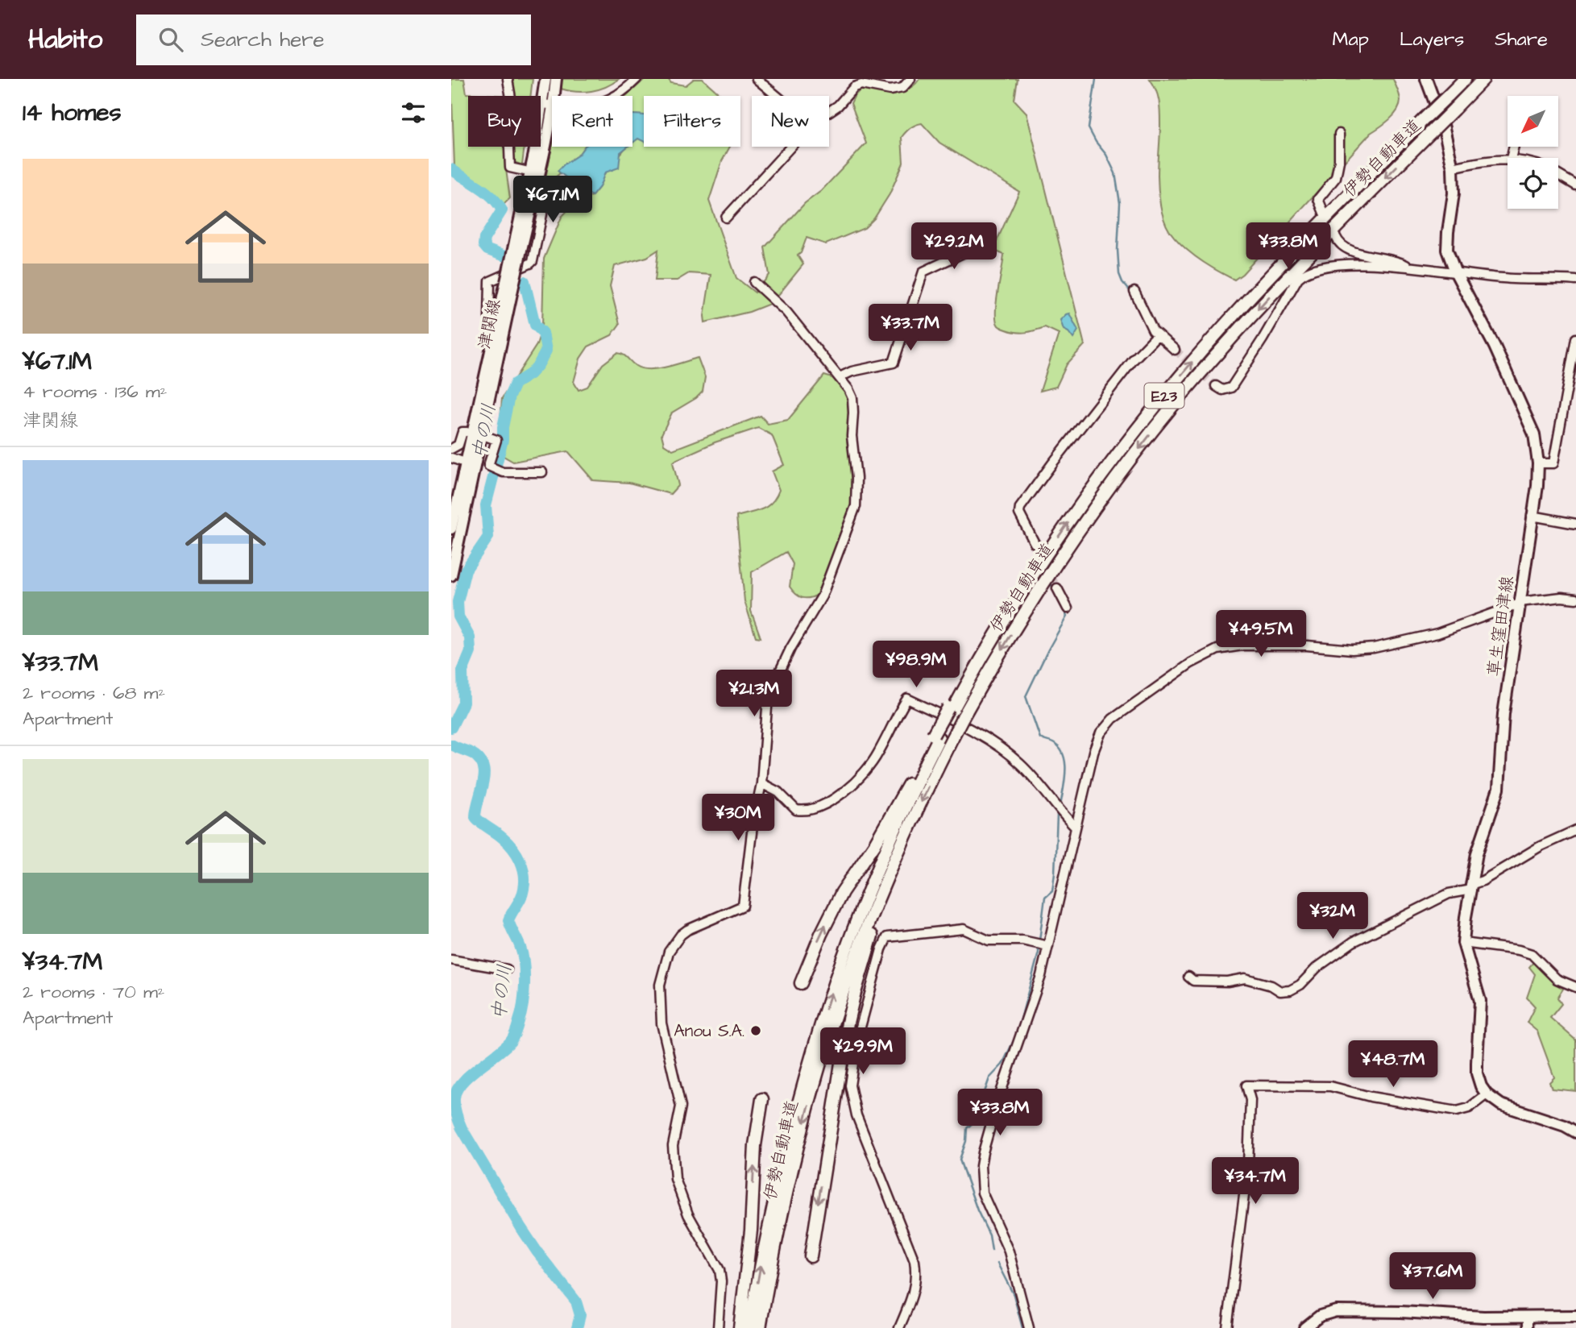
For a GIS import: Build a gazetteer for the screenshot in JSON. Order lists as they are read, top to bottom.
{
  "streets": {
    "highway": ["伊勢自動車道", "E23"],
    "main road": ["津関線", "草生窪田津線"]
  },
  "water": ["中の川"],
  "places": ["Anou S.A."],
  "north": "bottom left",
  "page": {
    "header": "Habito",
    "search": "Search here",
    "nav": ["Map", "Layers", "Share"],
    "heading": "14 homes",
    "chip": [
      "Buy",
      "Rent",
      "Filters",
      "New"
    ],
    "list": [
      {
        "name": "¥67.1M",
        "note": "4 rooms · 136 m² · 津関線"
      },
      {
        "name": "¥33.7M",
        "note": "2 rooms · 68 m² · Apartment"
      },
      {
        "name": "¥34.7M",
        "note": "2 rooms · 70 m² · Apartment"
      }
    ],
    "price": [
      "¥67.1M",
      "¥29.2M",
      "¥33.8M",
      "¥33.7M",
      "¥49.5M",
      "¥98.9M",
      "¥21.3M",
      "¥30M",
      "¥32M",
      "¥29.9M",
      "¥48.7M",
      "¥33.8M",
      "¥34.7M",
      "¥37.6M"
    ]
  }
}
